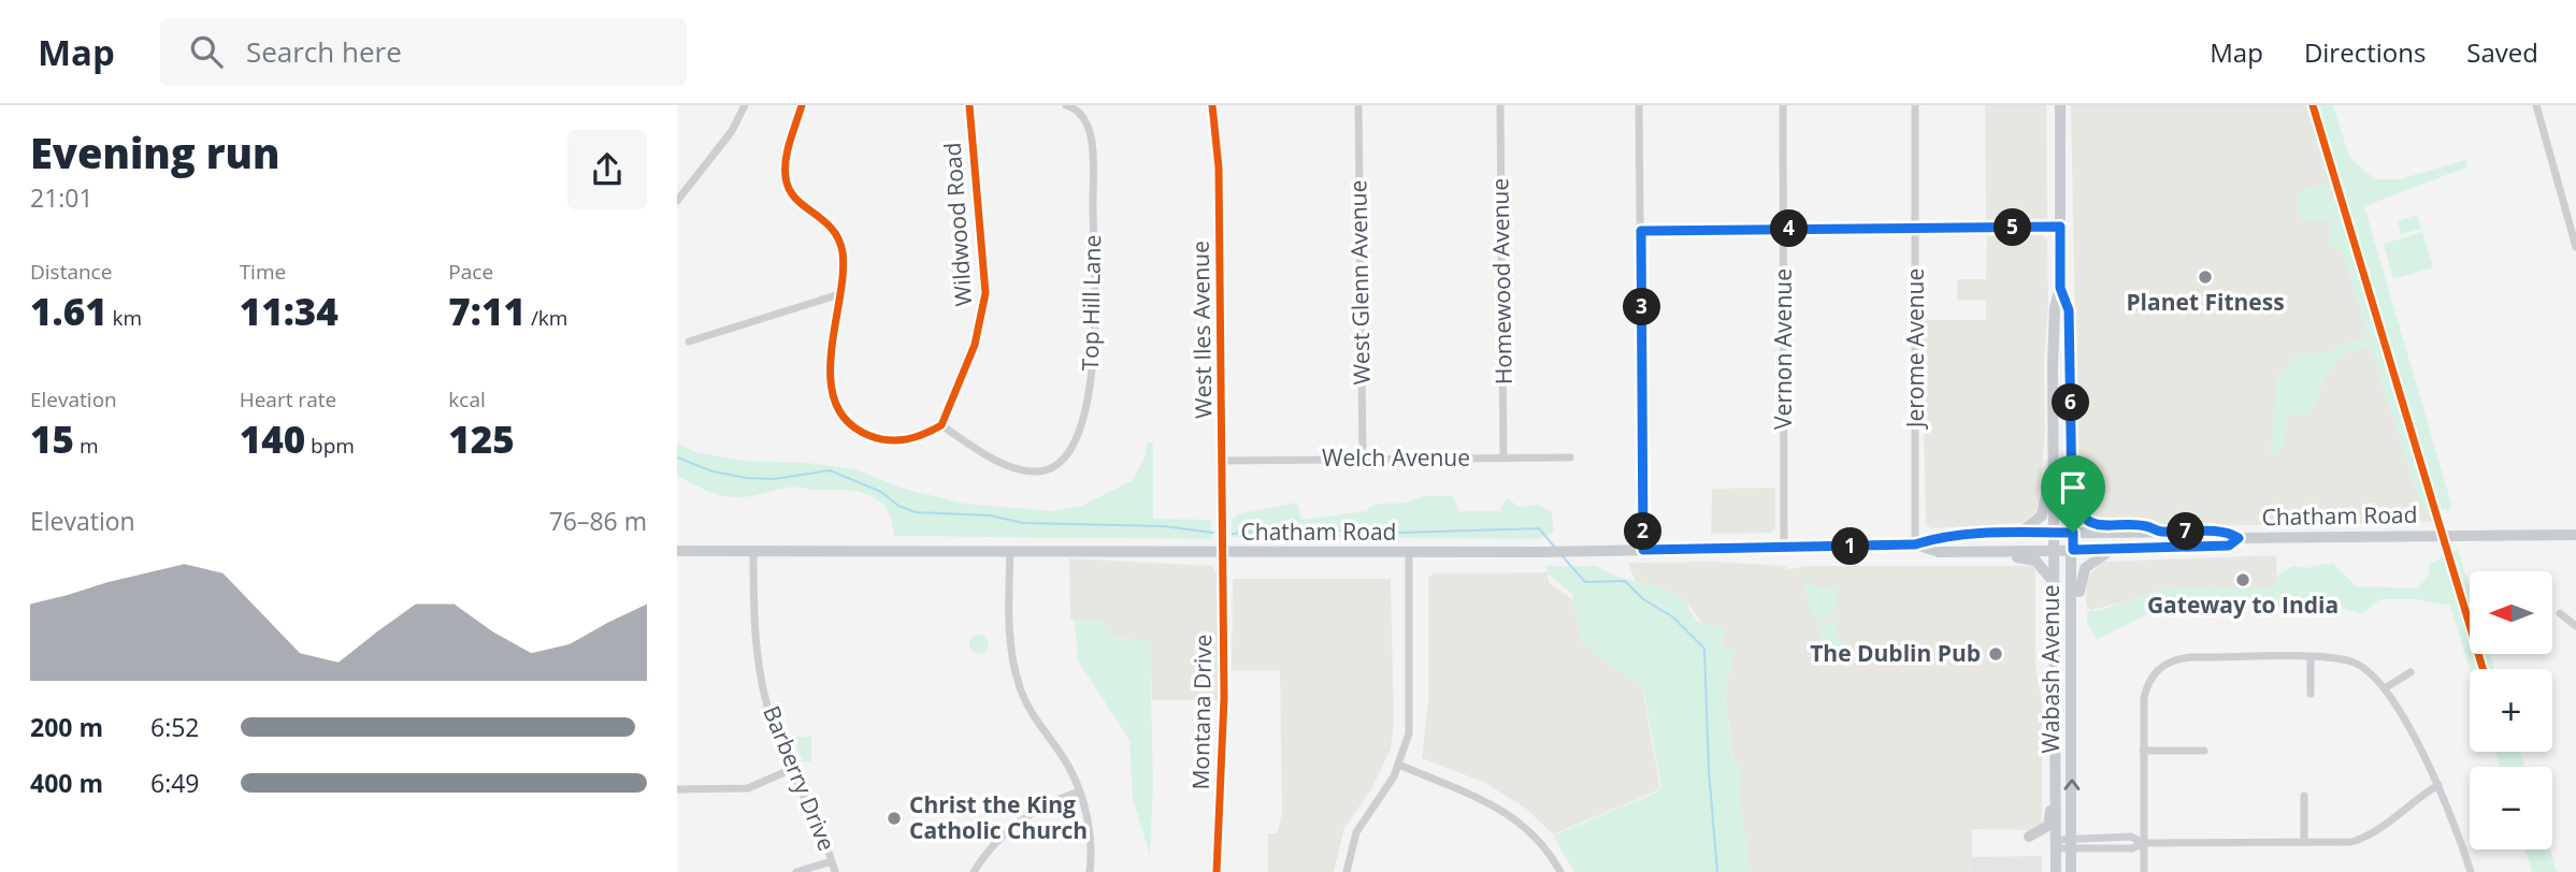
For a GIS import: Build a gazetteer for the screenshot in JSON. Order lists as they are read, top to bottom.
{
  "streets": {
    "main road": ["Chatham Road", "Wabash Avenue"],
    "street": [
      "Wildwood Road",
      "Homewood Avenue",
      "West Glenn Avenue",
      "Top Hill Lane",
      "West Iles Avenue",
      "Jerome Avenue",
      "Vernon Avenue",
      "Welch Avenue",
      "Montana Drive",
      "Barberry Drive"
    ]
  },
  "crossings": [
    ["Wildwood Road", "Top Hill Lane"],
    ["Homewood Avenue", "Welch Avenue"],
    ["West Glenn Avenue", "Welch Avenue"],
    ["West Iles Avenue", "Welch Avenue"],
    ["West Iles Avenue", "Chatham Road"],
    ["West Iles Avenue", "Montana Drive"],
    ["Jerome Avenue", "Chatham Road"],
    ["Vernon Avenue", "Chatham Road"],
    ["Chatham Road", "Wabash Avenue"],
    ["Chatham Road", "Montana Drive"],
    ["Chatham Road", "Barberry Drive"]
  ],
  "places": [
    "Planet Fitness",
    "Gateway to India",
    "The Dublin Pub",
    "Christ the King Catholic Church"
  ],
  "north": "left",
  "page": {
    "header": "Map",
    "search": "Search here",
    "nav": ["Map", "Directions", "Saved"],
    "heading": ["Evening run", "21:01"],
    "pins": [
      "5",
      "4",
      "3",
      "6",
      "2",
      "7",
      "1"
    ],
    "stats": [
      ["Distance", "1.61 km"],
      ["Time", "11:34"],
      ["Pace", "7:11 /km"],
      ["Elevation", "15 m"],
      ["Heart rate", "140 bpm"],
      ["kcal", "125"]
    ],
    "chart": ["Elevation", "76–86 m"],
    "map_buttons": ["+", "−"],
    "list": [
      {
        "name": "200 m",
        "note": "6:52"
      },
      {
        "name": "400 m",
        "note": "6:49"
      }
    ]
  }
}
